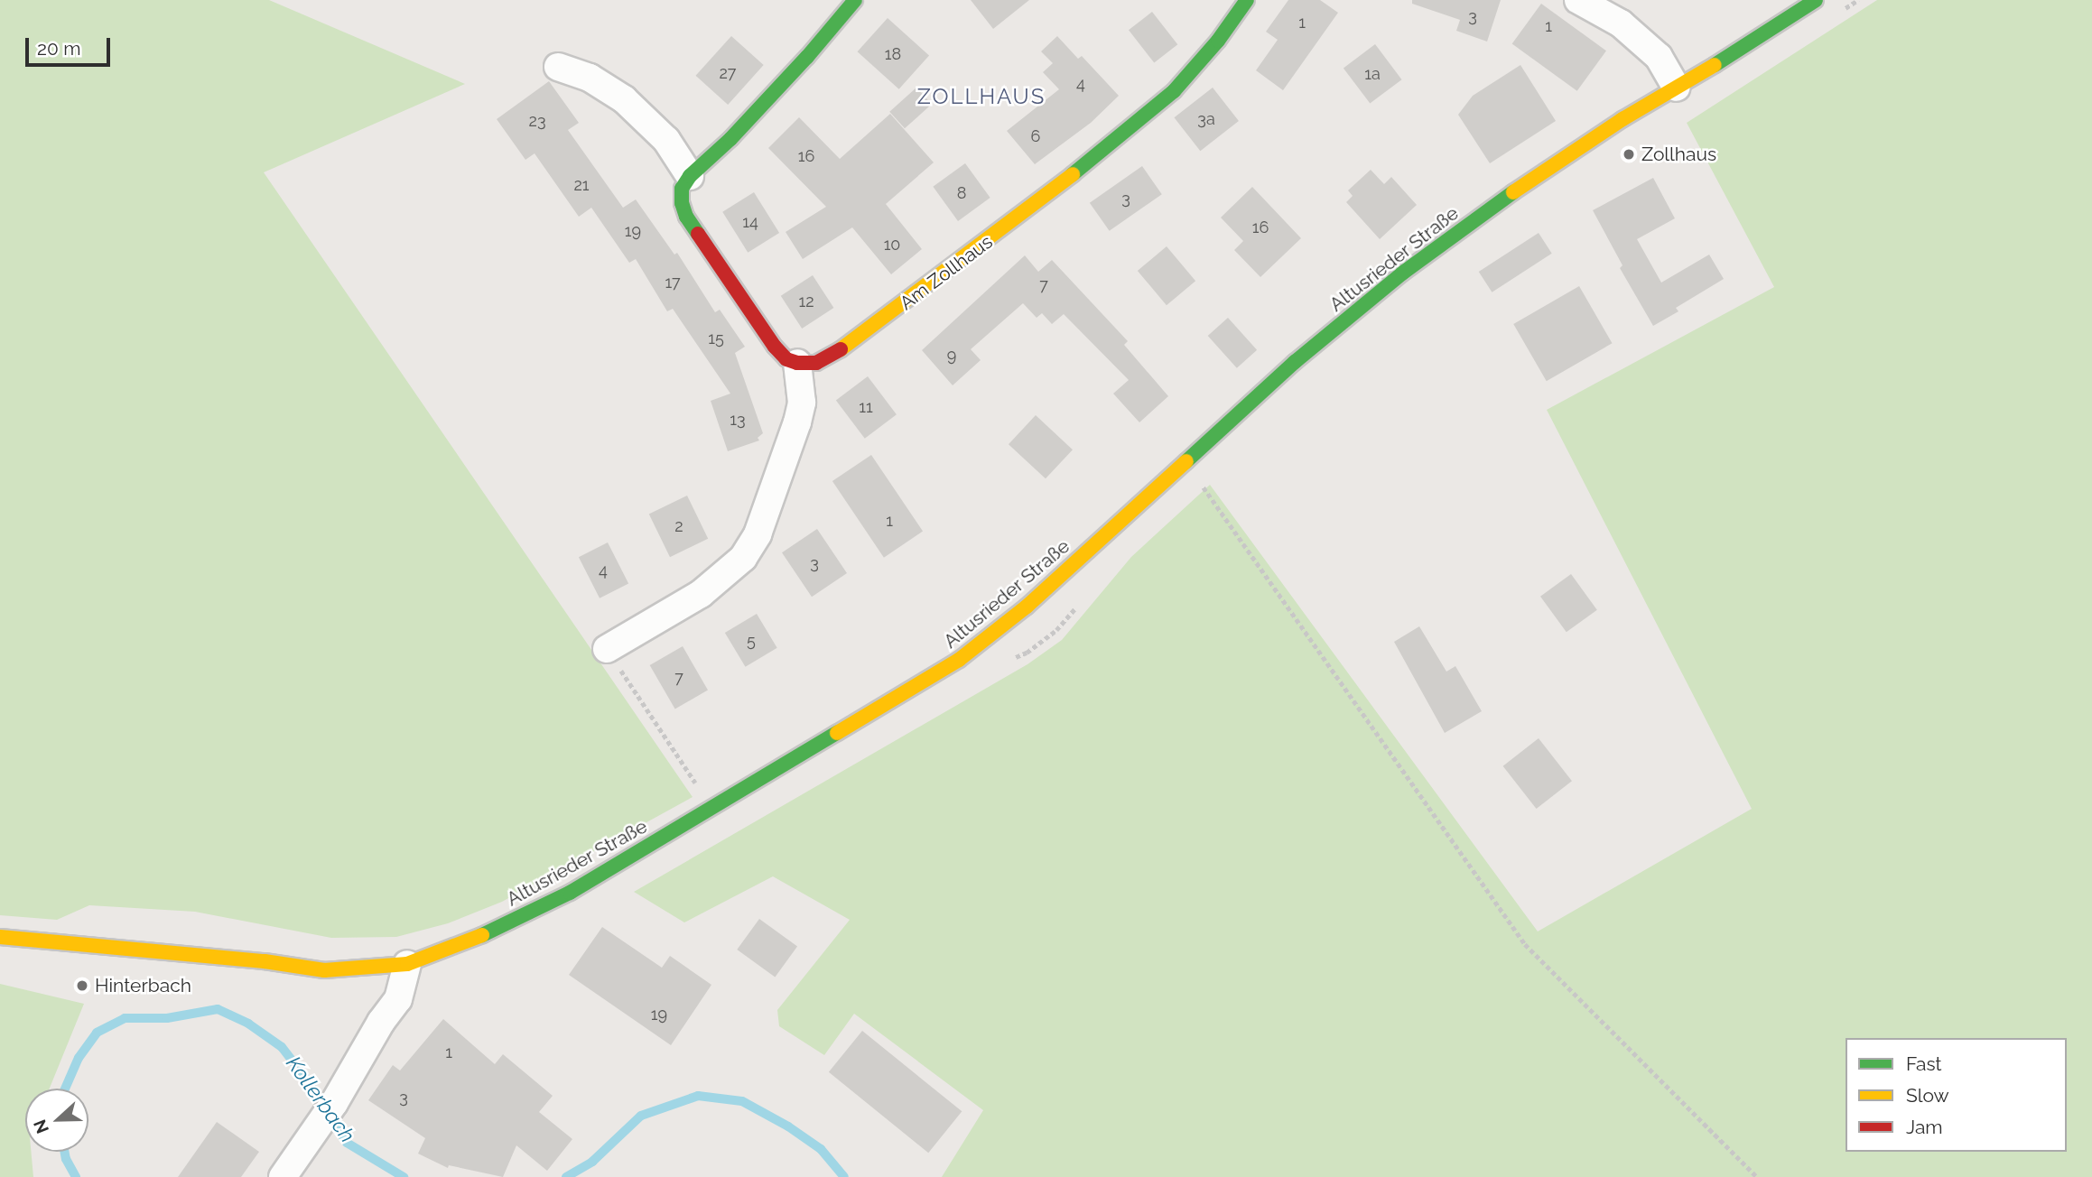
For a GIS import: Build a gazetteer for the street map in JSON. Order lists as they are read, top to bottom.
{
  "streets": {
    "main road": ["Altusrieder Straße", "Am Zollhaus"]
  },
  "districts": ["ZOLLHAUS"],
  "water": ["Kollerbach"],
  "places": ["Zollhaus", "Hinterbach"],
  "house_numbers": [
    "3",
    "1",
    "1",
    "18",
    "27",
    "1a",
    "4",
    "3a",
    "23",
    "6",
    "16",
    "21",
    "8",
    "3",
    "14",
    "16",
    "19",
    "10",
    "17",
    "7",
    "12",
    "15",
    "9",
    "11",
    "13",
    "1",
    "2",
    "3",
    "4",
    "5",
    "7",
    "19",
    "1",
    "3"
  ],
  "legend": ["Fast", "Slow", "Jam"],
  "scale_bar": "20 m",
  "north": "left"
}
